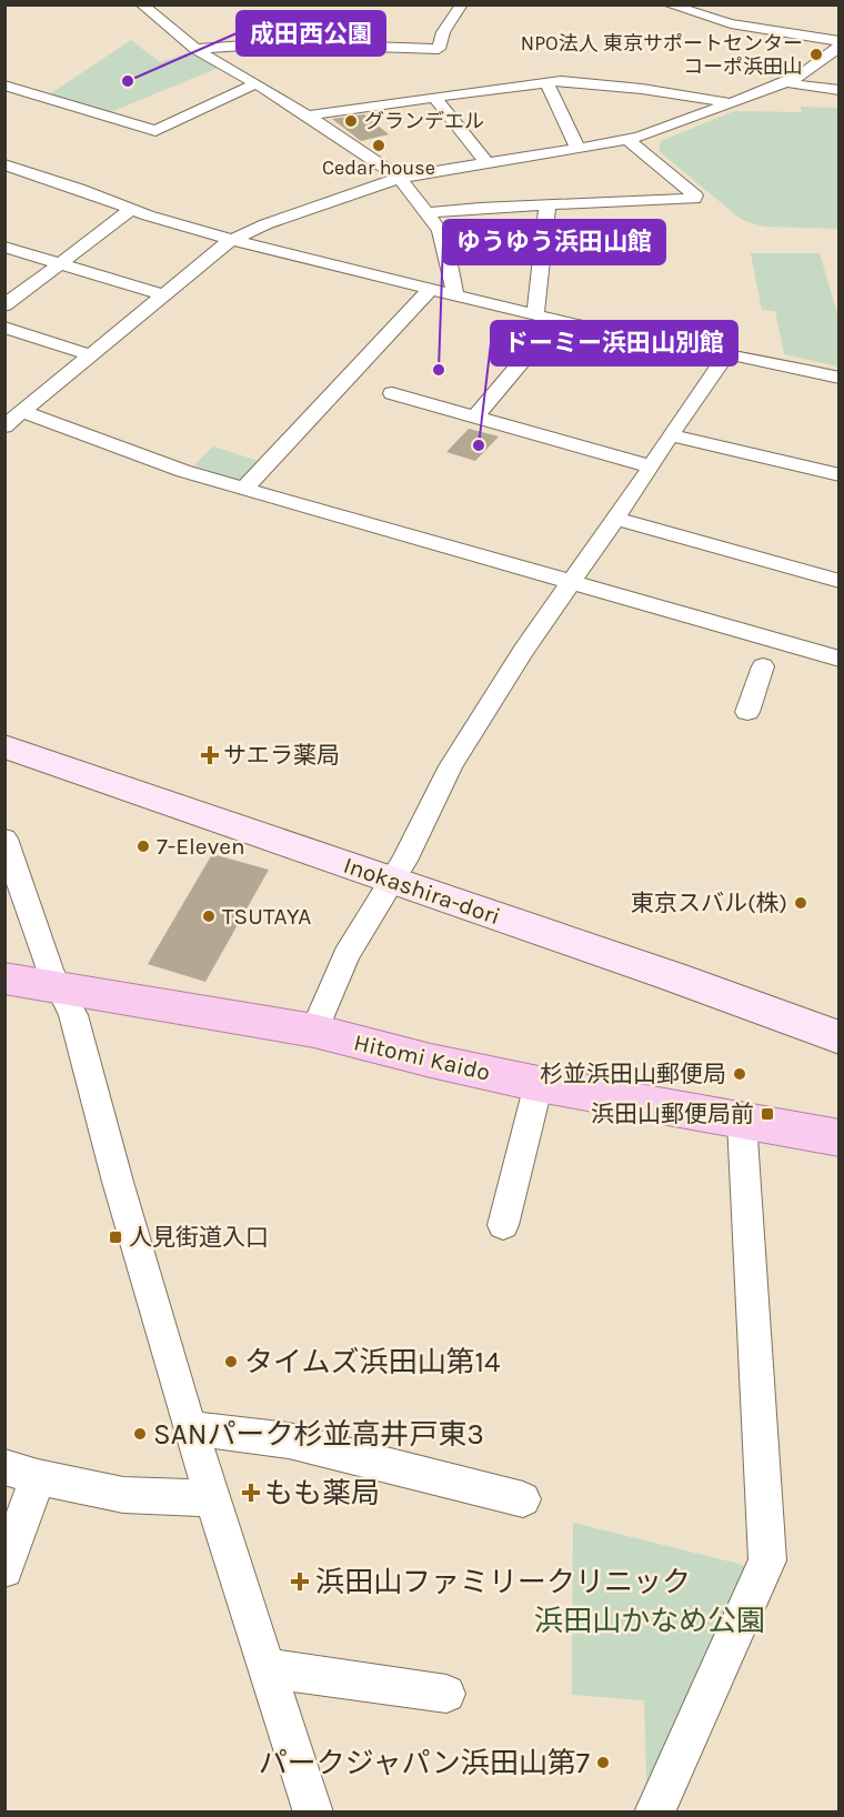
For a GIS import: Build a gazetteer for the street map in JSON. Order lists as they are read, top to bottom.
{
  "streets": {
    "main road": ["Inokashira-dori", "Hitomi Kaido"]
  },
  "parks": ["浜田山かなめ公園"],
  "places": {
    "other": [
      "NPO法人 東京サポートセンター コーポ浜田山",
      "成田西公園",
      "グランデエル",
      "Cedar house",
      "ゆうゆう浜田山館",
      "ドーミー浜田山別館",
      "7-Eleven",
      "東京スバル(株)",
      "TSUTAYA",
      "杉並浜田山郵便局",
      "タイムズ浜田山第14",
      "SANパーク杉並高井戸東3",
      "パークジャパン浜田山第7"
    ],
    "health": ["サエラ薬局", "もも薬局", "浜田山ファミリークリニック"],
    "transit": ["浜田山郵便局前", "人見街道入口"]
  }
}
